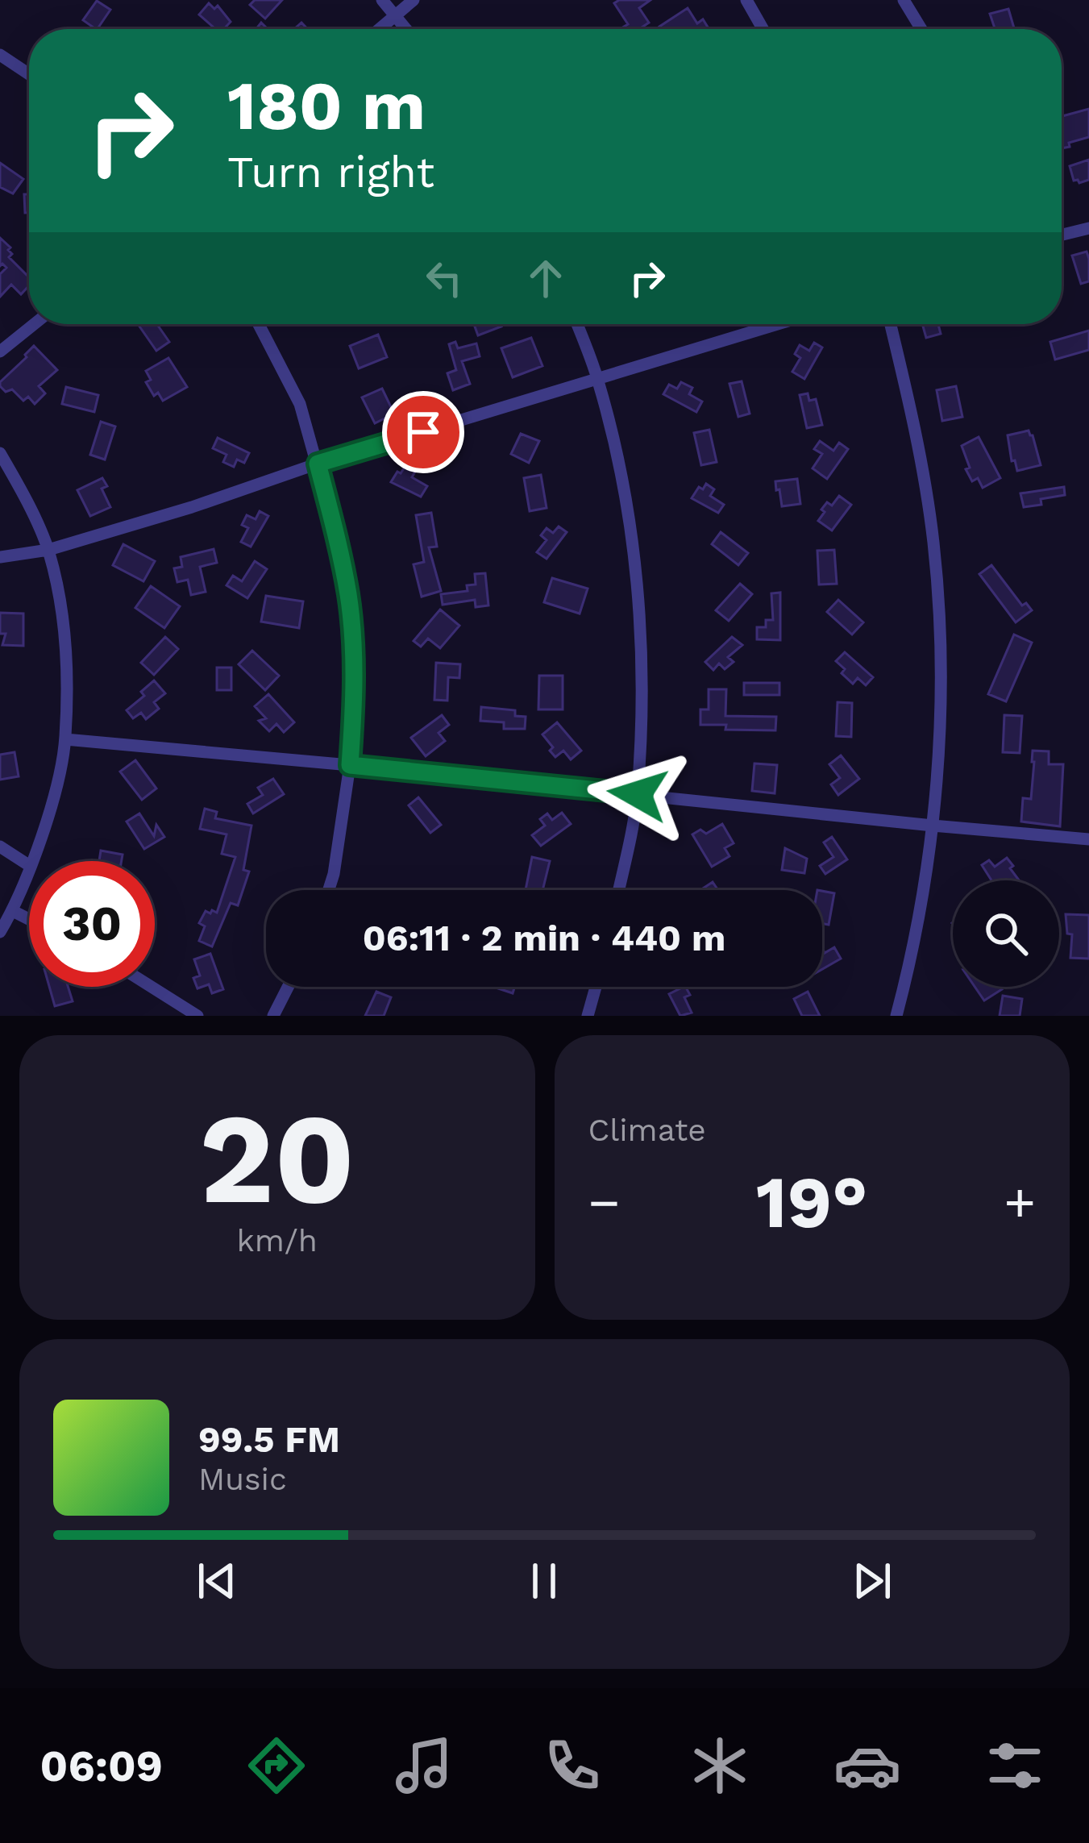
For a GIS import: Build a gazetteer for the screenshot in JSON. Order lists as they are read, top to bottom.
{
  "page": {
    "turn": ["180 m", "Turn right"],
    "limit": "30",
    "trip": "06:11 · 2 min · 440 m",
    "tile": [
      ["20", "km/h"],
      "Climate"
    ],
    "heat": ["−", "19°", "+"],
    "song": ["99.5 FM", "Music"],
    "tabs": "06:09"
  }
}
